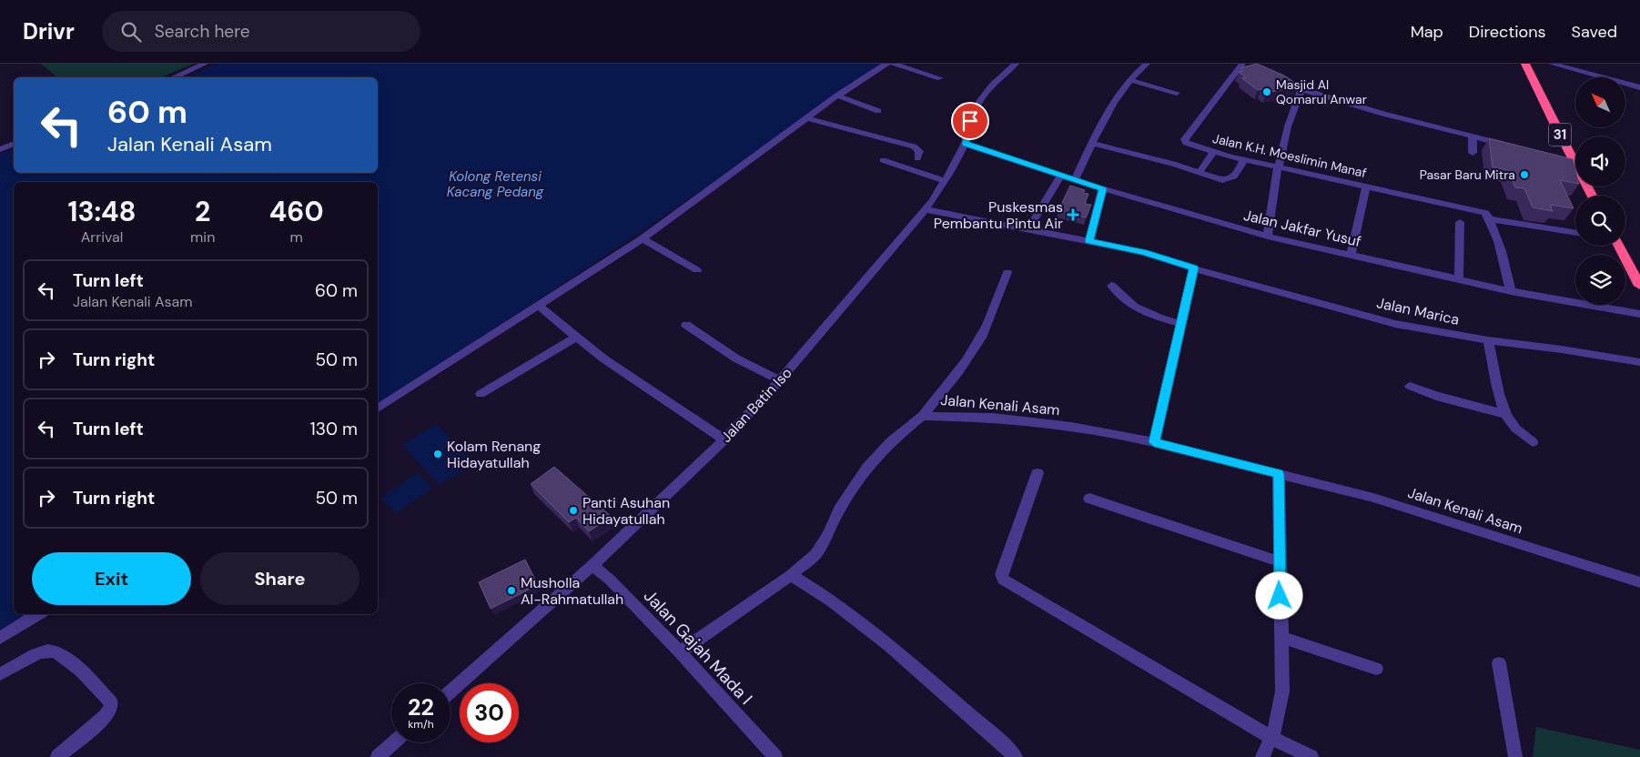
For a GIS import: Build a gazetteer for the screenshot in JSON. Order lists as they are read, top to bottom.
{
  "streets": {
    "highway": ["31"],
    "street": [
      "Jalan K.H. Moeslimin Manaf",
      "Jalan Jakfar Yusuf",
      "Jalan Marica",
      "Jalan Batin Iso",
      "Jalan Kenali Asam",
      "Jalan Gajah Mada I"
    ]
  },
  "crossings": [
    ["Jalan Jakfar Yusuf", "Jalan Batin Iso"],
    ["Jalan Batin Iso", "Jalan Gajah Mada I"],
    ["Jalan Kenali Asam", "Jalan Gajah Mada I"]
  ],
  "water": ["Kolong Retensi Kacang Pedang"],
  "places": {
    "other": [
      "Masjid Al Qomarul Anwar",
      "Pasar Baru Mitra",
      "Kolam Renang Hidayatullah",
      "Panti Asuhan Hidayatullah",
      "Musholla Al-Rahmatullah"
    ],
    "health": ["Puskesmas Pembantu Pintu Air"]
  },
  "north": "top left",
  "page": {
    "header": "Drivr",
    "search": "Search here",
    "nav": ["Map", "Directions", "Saved"],
    "turn": ["60 m", "Jalan Kenali Asam"],
    "eta": [
      "13:48",
      "Arrival",
      "2",
      "min",
      "460",
      "m"
    ],
    "list": [
      {
        "name": "Turn left",
        "note": "Jalan Kenali Asam",
        "value": "60 m"
      },
      {
        "name": "Turn right",
        "value": "50 m"
      },
      {
        "name": "Turn left",
        "value": "130 m"
      },
      {
        "name": "Turn right",
        "value": "50 m"
      }
    ],
    "buttons": ["Exit", "Share"],
    "speed": "22 km/h",
    "limit": "30"
  }
}
